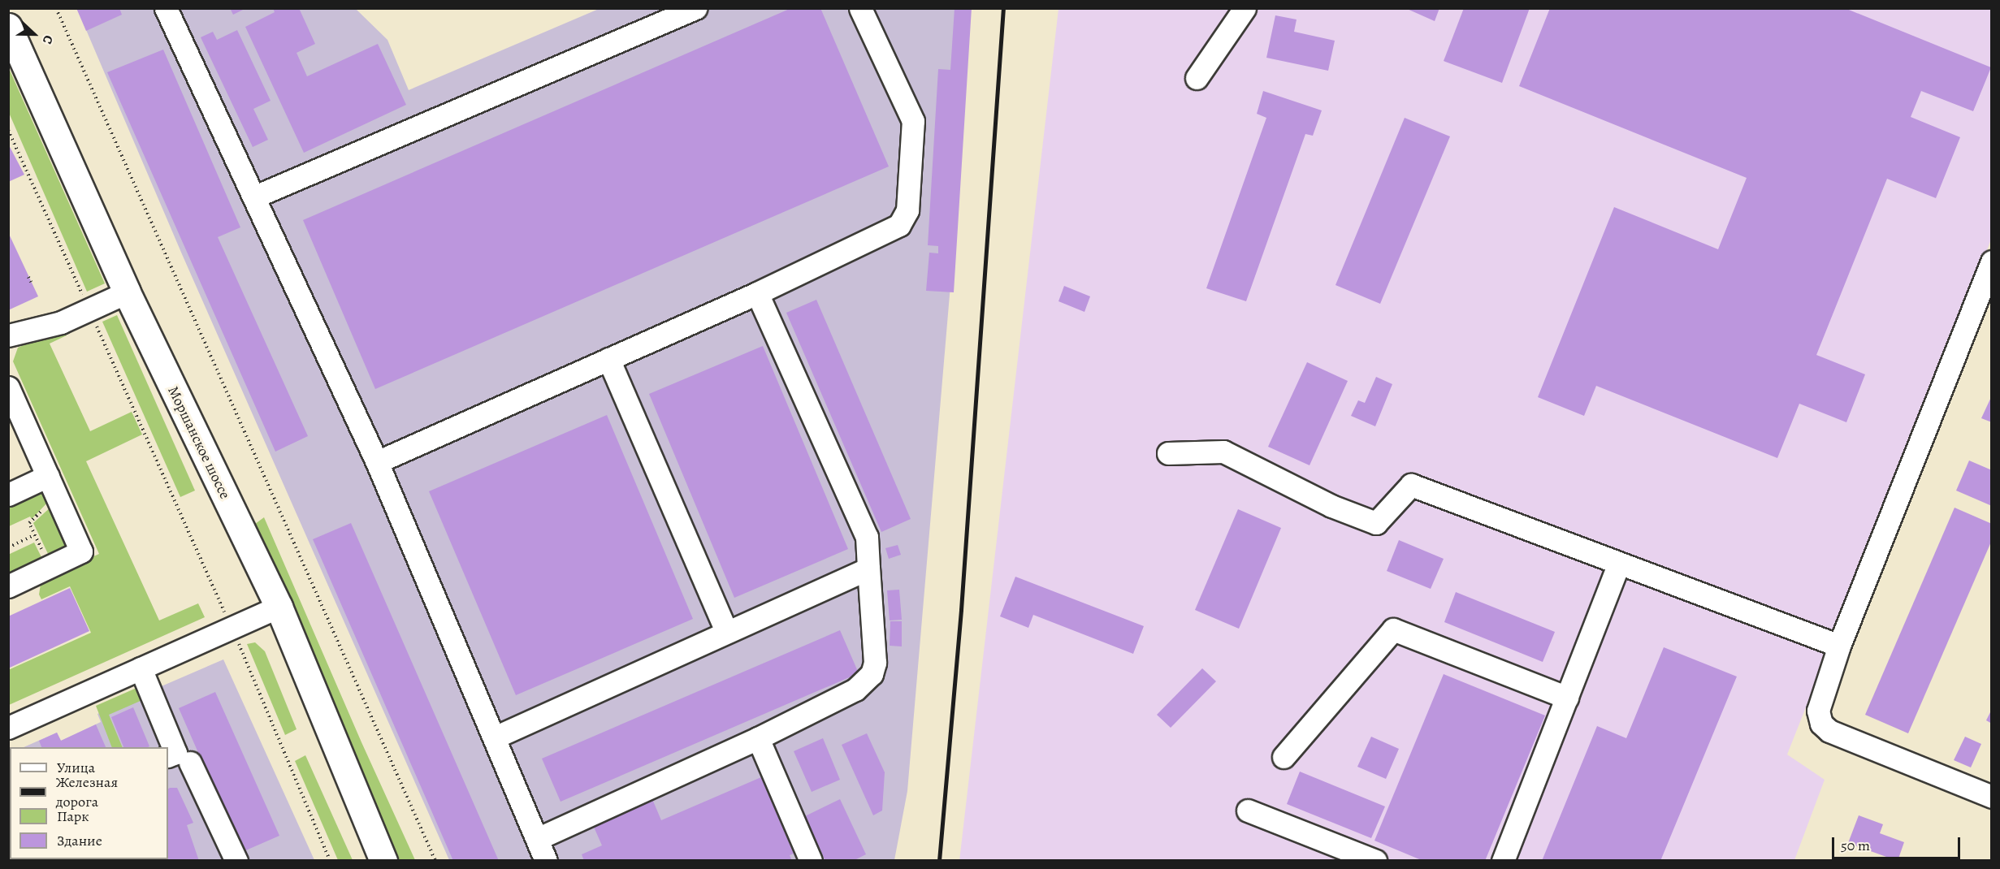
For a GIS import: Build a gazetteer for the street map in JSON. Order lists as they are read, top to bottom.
{
  "streets": {
    "main road": ["Моршанское шоссе"]
  },
  "legend": [
    "Улица",
    "Железная дорога",
    "Парк",
    "Здание"
  ],
  "scale_bar": "50 m",
  "north": "right"
}
